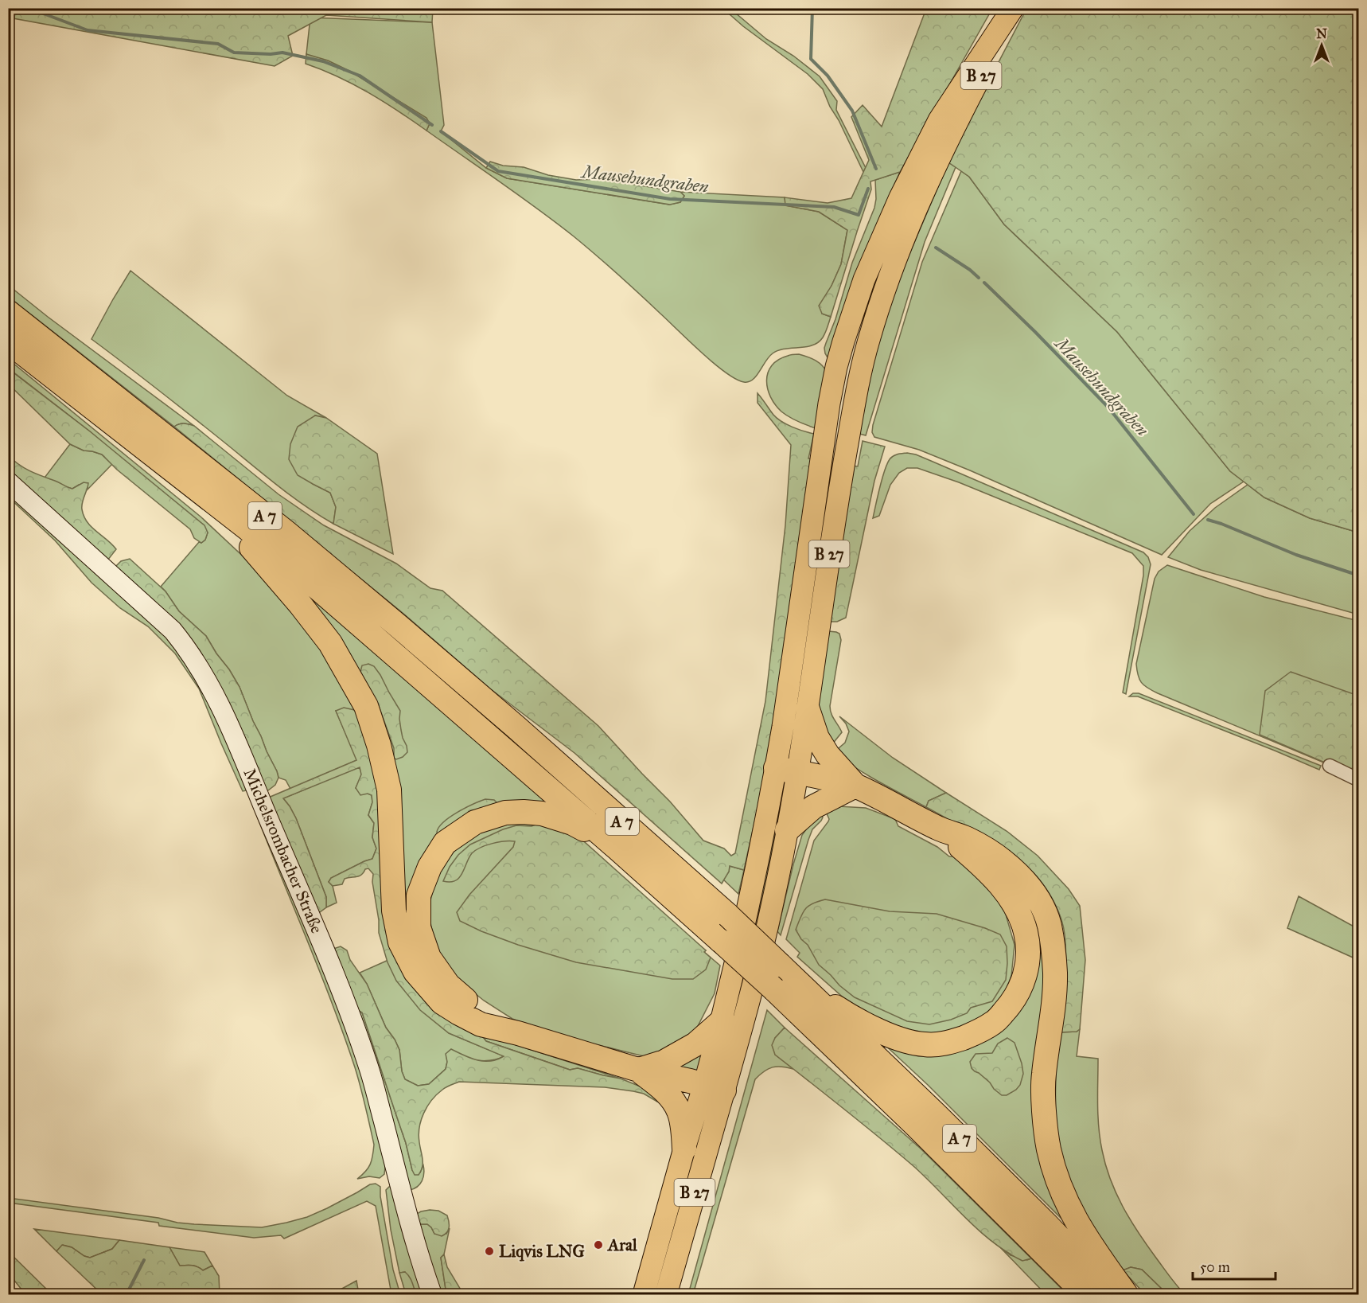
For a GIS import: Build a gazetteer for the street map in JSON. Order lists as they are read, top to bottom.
{
  "streets": {
    "highway": ["A 7"],
    "main road": ["B 27", "Michelsrombacher Straße"]
  },
  "water": ["Mausehundgraben"],
  "places": ["Aral", "Liqvis LNG"],
  "scale_bar": "50 m",
  "north": "top"
}
